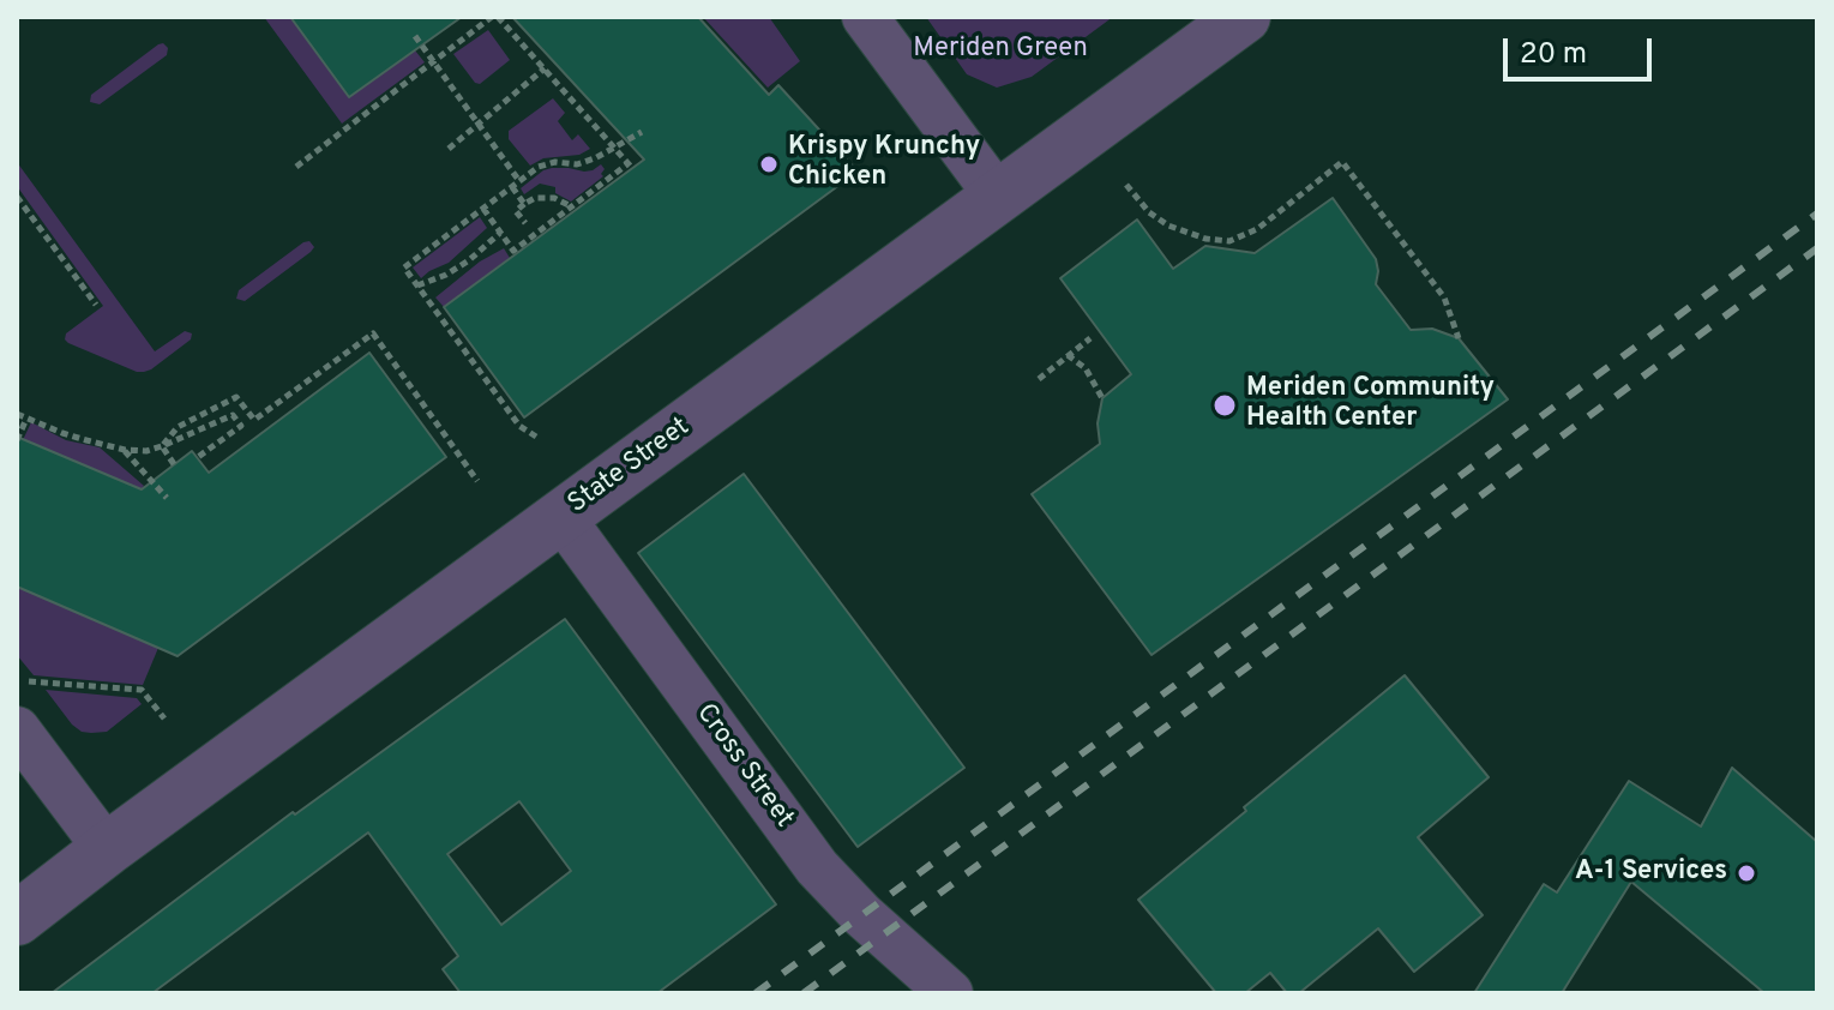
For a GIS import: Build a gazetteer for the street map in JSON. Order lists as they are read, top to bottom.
{
  "streets": {
    "street": ["State Street", "Cross Street"]
  },
  "crossings": [
    ["State Street", "Cross Street"]
  ],
  "parks": ["Meriden Green"],
  "places": ["Krispy Krunchy Chicken", "Meriden Community Health Center", "A-1 Services"],
  "scale_bar": "20 m"
}
